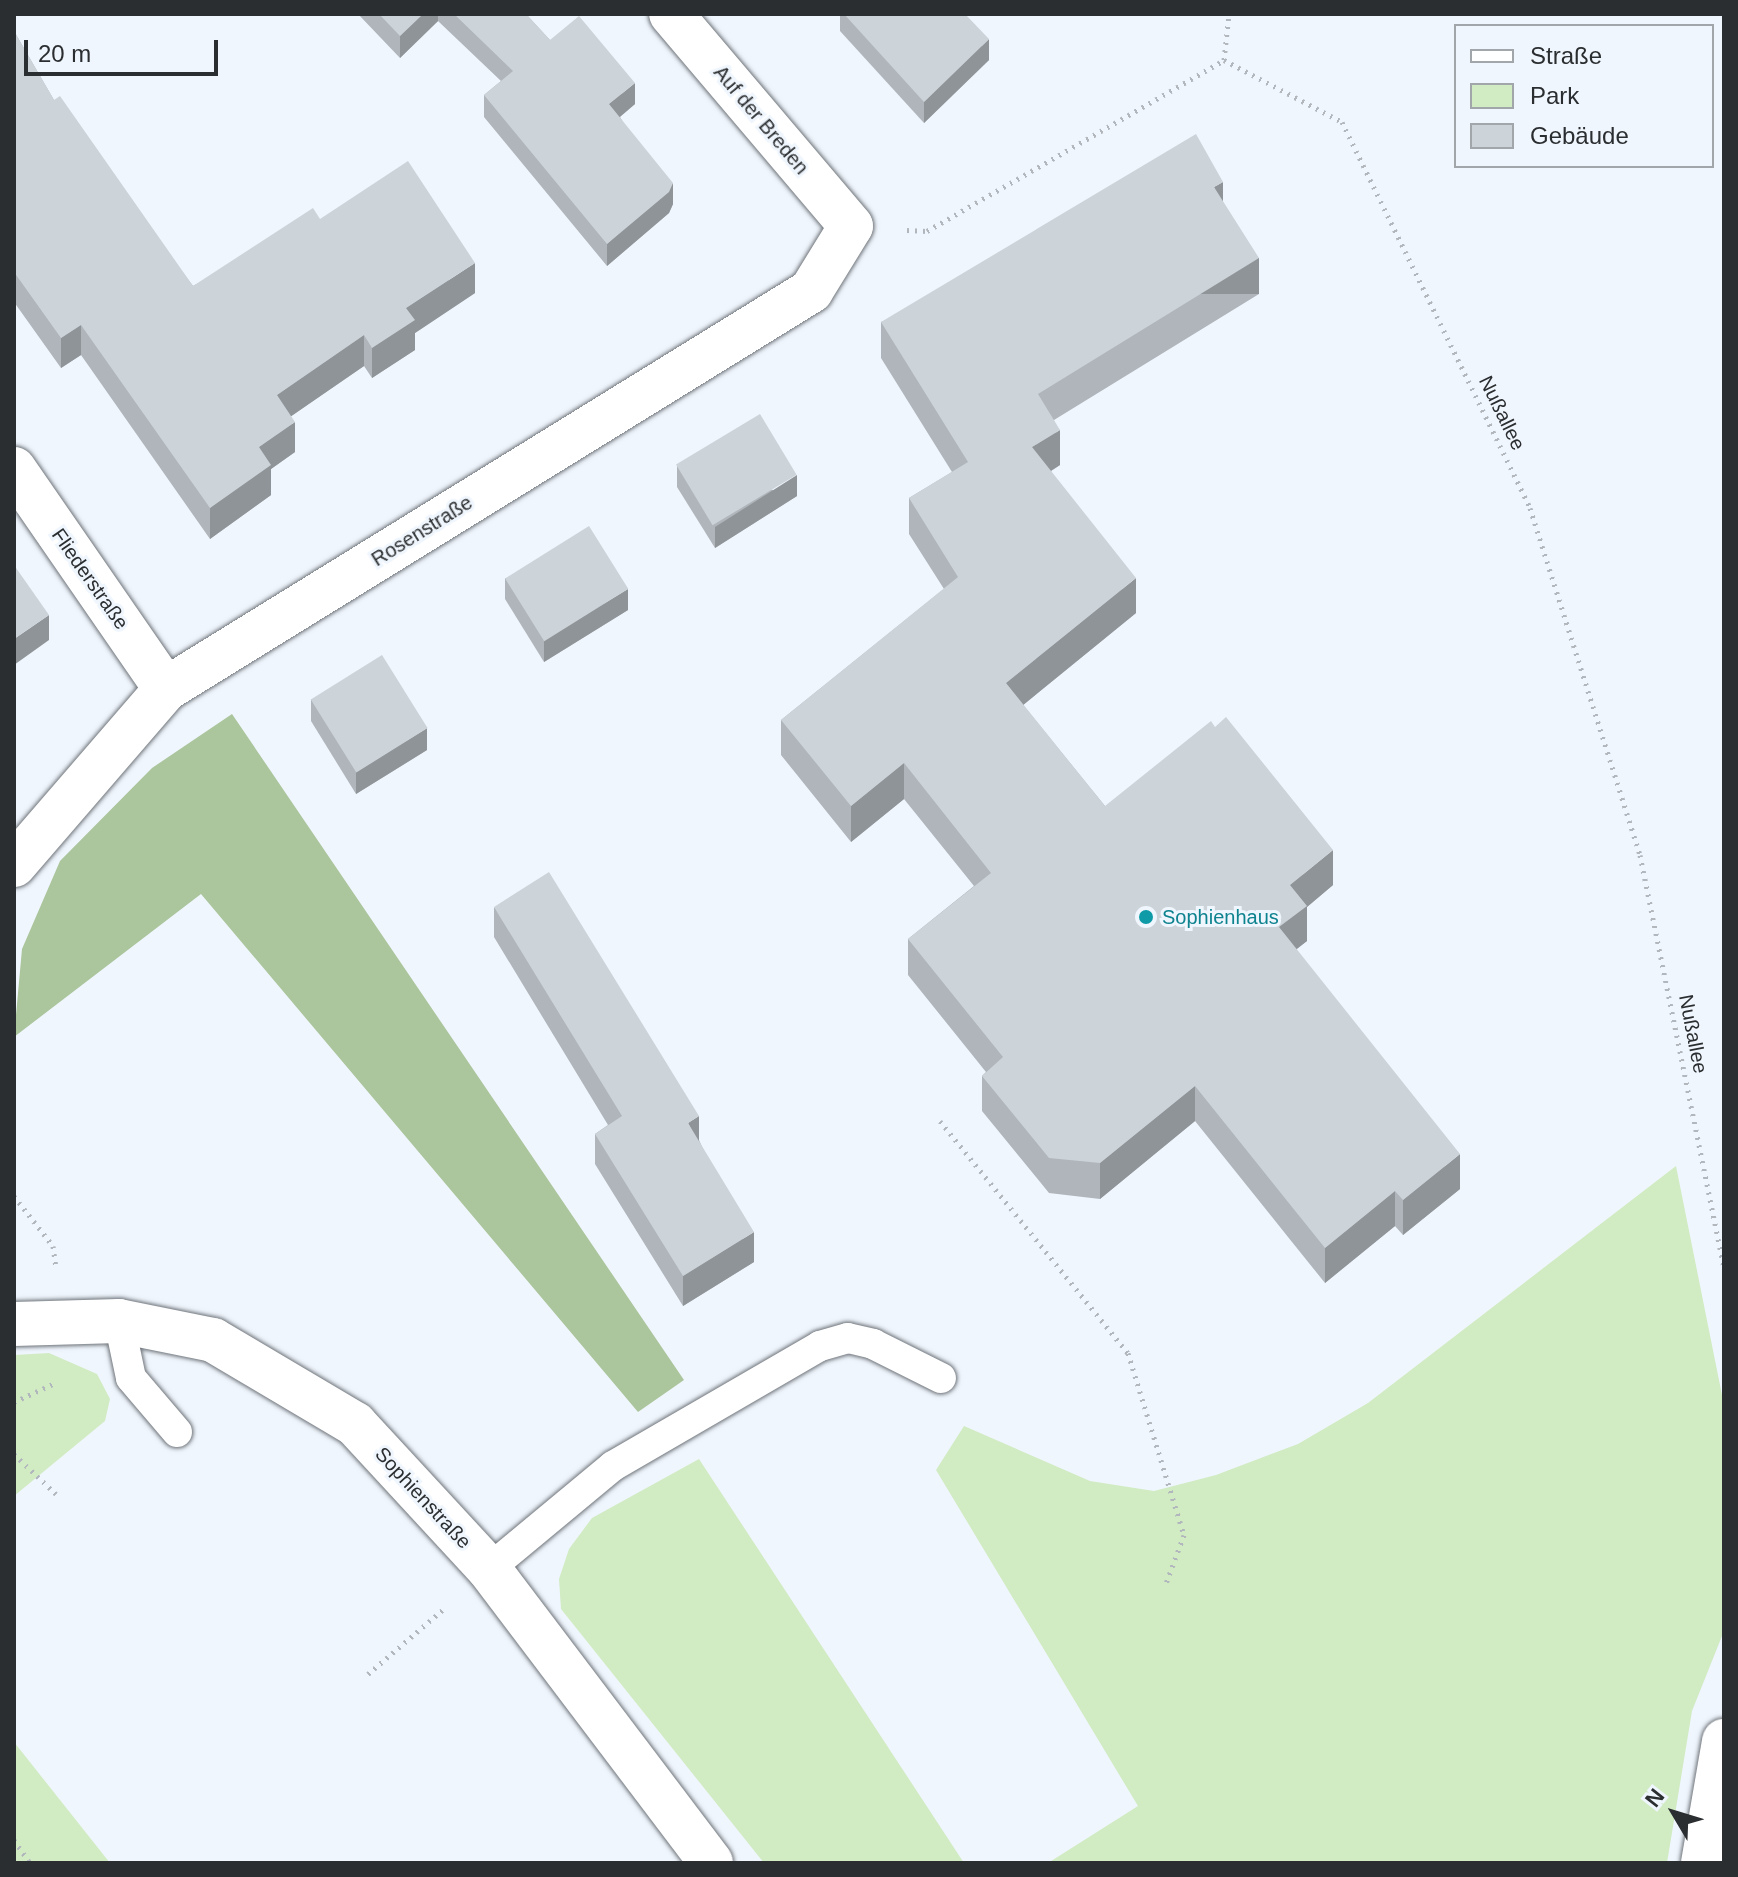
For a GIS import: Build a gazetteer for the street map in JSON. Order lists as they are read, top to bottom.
{
  "streets": {
    "street": [
      "Auf der Breden",
      "Rosenstraße",
      "Fliederstraße",
      "Sophienstraße"
    ],
    "path": ["Nußallee"]
  },
  "crossings": [
    ["Auf der Breden", "Rosenstraße"],
    ["Rosenstraße", "Fliederstraße"]
  ],
  "places": ["Sophienhaus"],
  "legend": ["Straße", "Park", "Gebäude"],
  "scale_bar": "20 m",
  "north": "top left"
}
